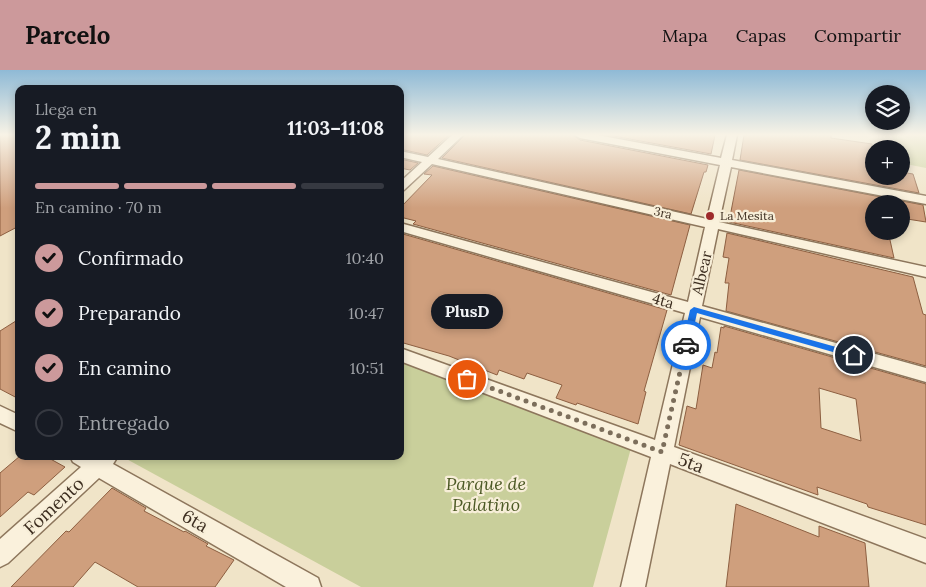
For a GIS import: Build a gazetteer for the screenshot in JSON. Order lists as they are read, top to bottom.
{
  "streets": {
    "street": [
      "3ra",
      "Albear",
      "4ta",
      "5ta",
      "Fomento",
      "6ta"
    ]
  },
  "crossings": [
    ["3ra", "Albear"],
    ["Albear", "4ta"],
    ["Albear", "5ta"]
  ],
  "parks": ["Parque de Palatino"],
  "places": ["La Mesita", "PlusD"],
  "page": {
    "header": "Parcelo",
    "nav": ["Mapa", "Capas", "Compartir"],
    "map_buttons": ["+", "−"],
    "heading": ["2 min", "Llega en", "11:03–11:08"],
    "bar": "En camino · 70 m",
    "list": [
      ["Confirmado", "10:40"],
      ["Preparando", "10:47"],
      ["En camino", "10:51"],
      "Entregado"
    ],
    "bubble": "PlusD"
  }
}
